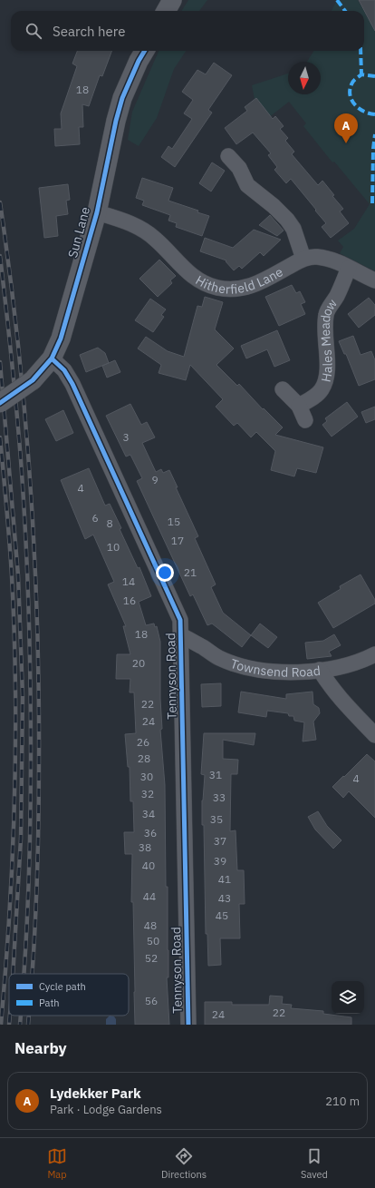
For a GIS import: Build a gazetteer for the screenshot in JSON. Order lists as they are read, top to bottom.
{
  "streets": {
    "street": [
      "Sun Lane",
      "Hitherfield Lane",
      "Hales Meadow",
      "Townsend Road",
      "Tennyson Road"
    ]
  },
  "crossings": [
    ["Sun Lane", "Hitherfield Lane"],
    ["Sun Lane", "Tennyson Road"],
    ["Hitherfield Lane", "Hales Meadow"],
    ["Townsend Road", "Tennyson Road"]
  ],
  "house_numbers": [
    "18",
    "3",
    "9",
    "4",
    "6",
    "15",
    "8",
    "17",
    "10",
    "21",
    "14",
    "16",
    "18",
    "20",
    "22",
    "24",
    "26",
    "28",
    "31",
    "30",
    "4",
    "32",
    "33",
    "34",
    "35",
    "36",
    "37",
    "38",
    "39",
    "40",
    "41",
    "44",
    "43",
    "45",
    "48",
    "50",
    "52",
    "56",
    "22",
    "24"
  ],
  "legend": ["Cycle path", "Path"],
  "north": "bottom",
  "page": {
    "search": "Search here",
    "pins": "A",
    "heading": "Nearby",
    "list": [
      {
        "mark": "A",
        "name": "Lydekker Park",
        "note": "Park · Lodge Gardens",
        "value": "210 m"
      }
    ],
    "nav": ["Map", "Directions", "Saved"]
  }
}
